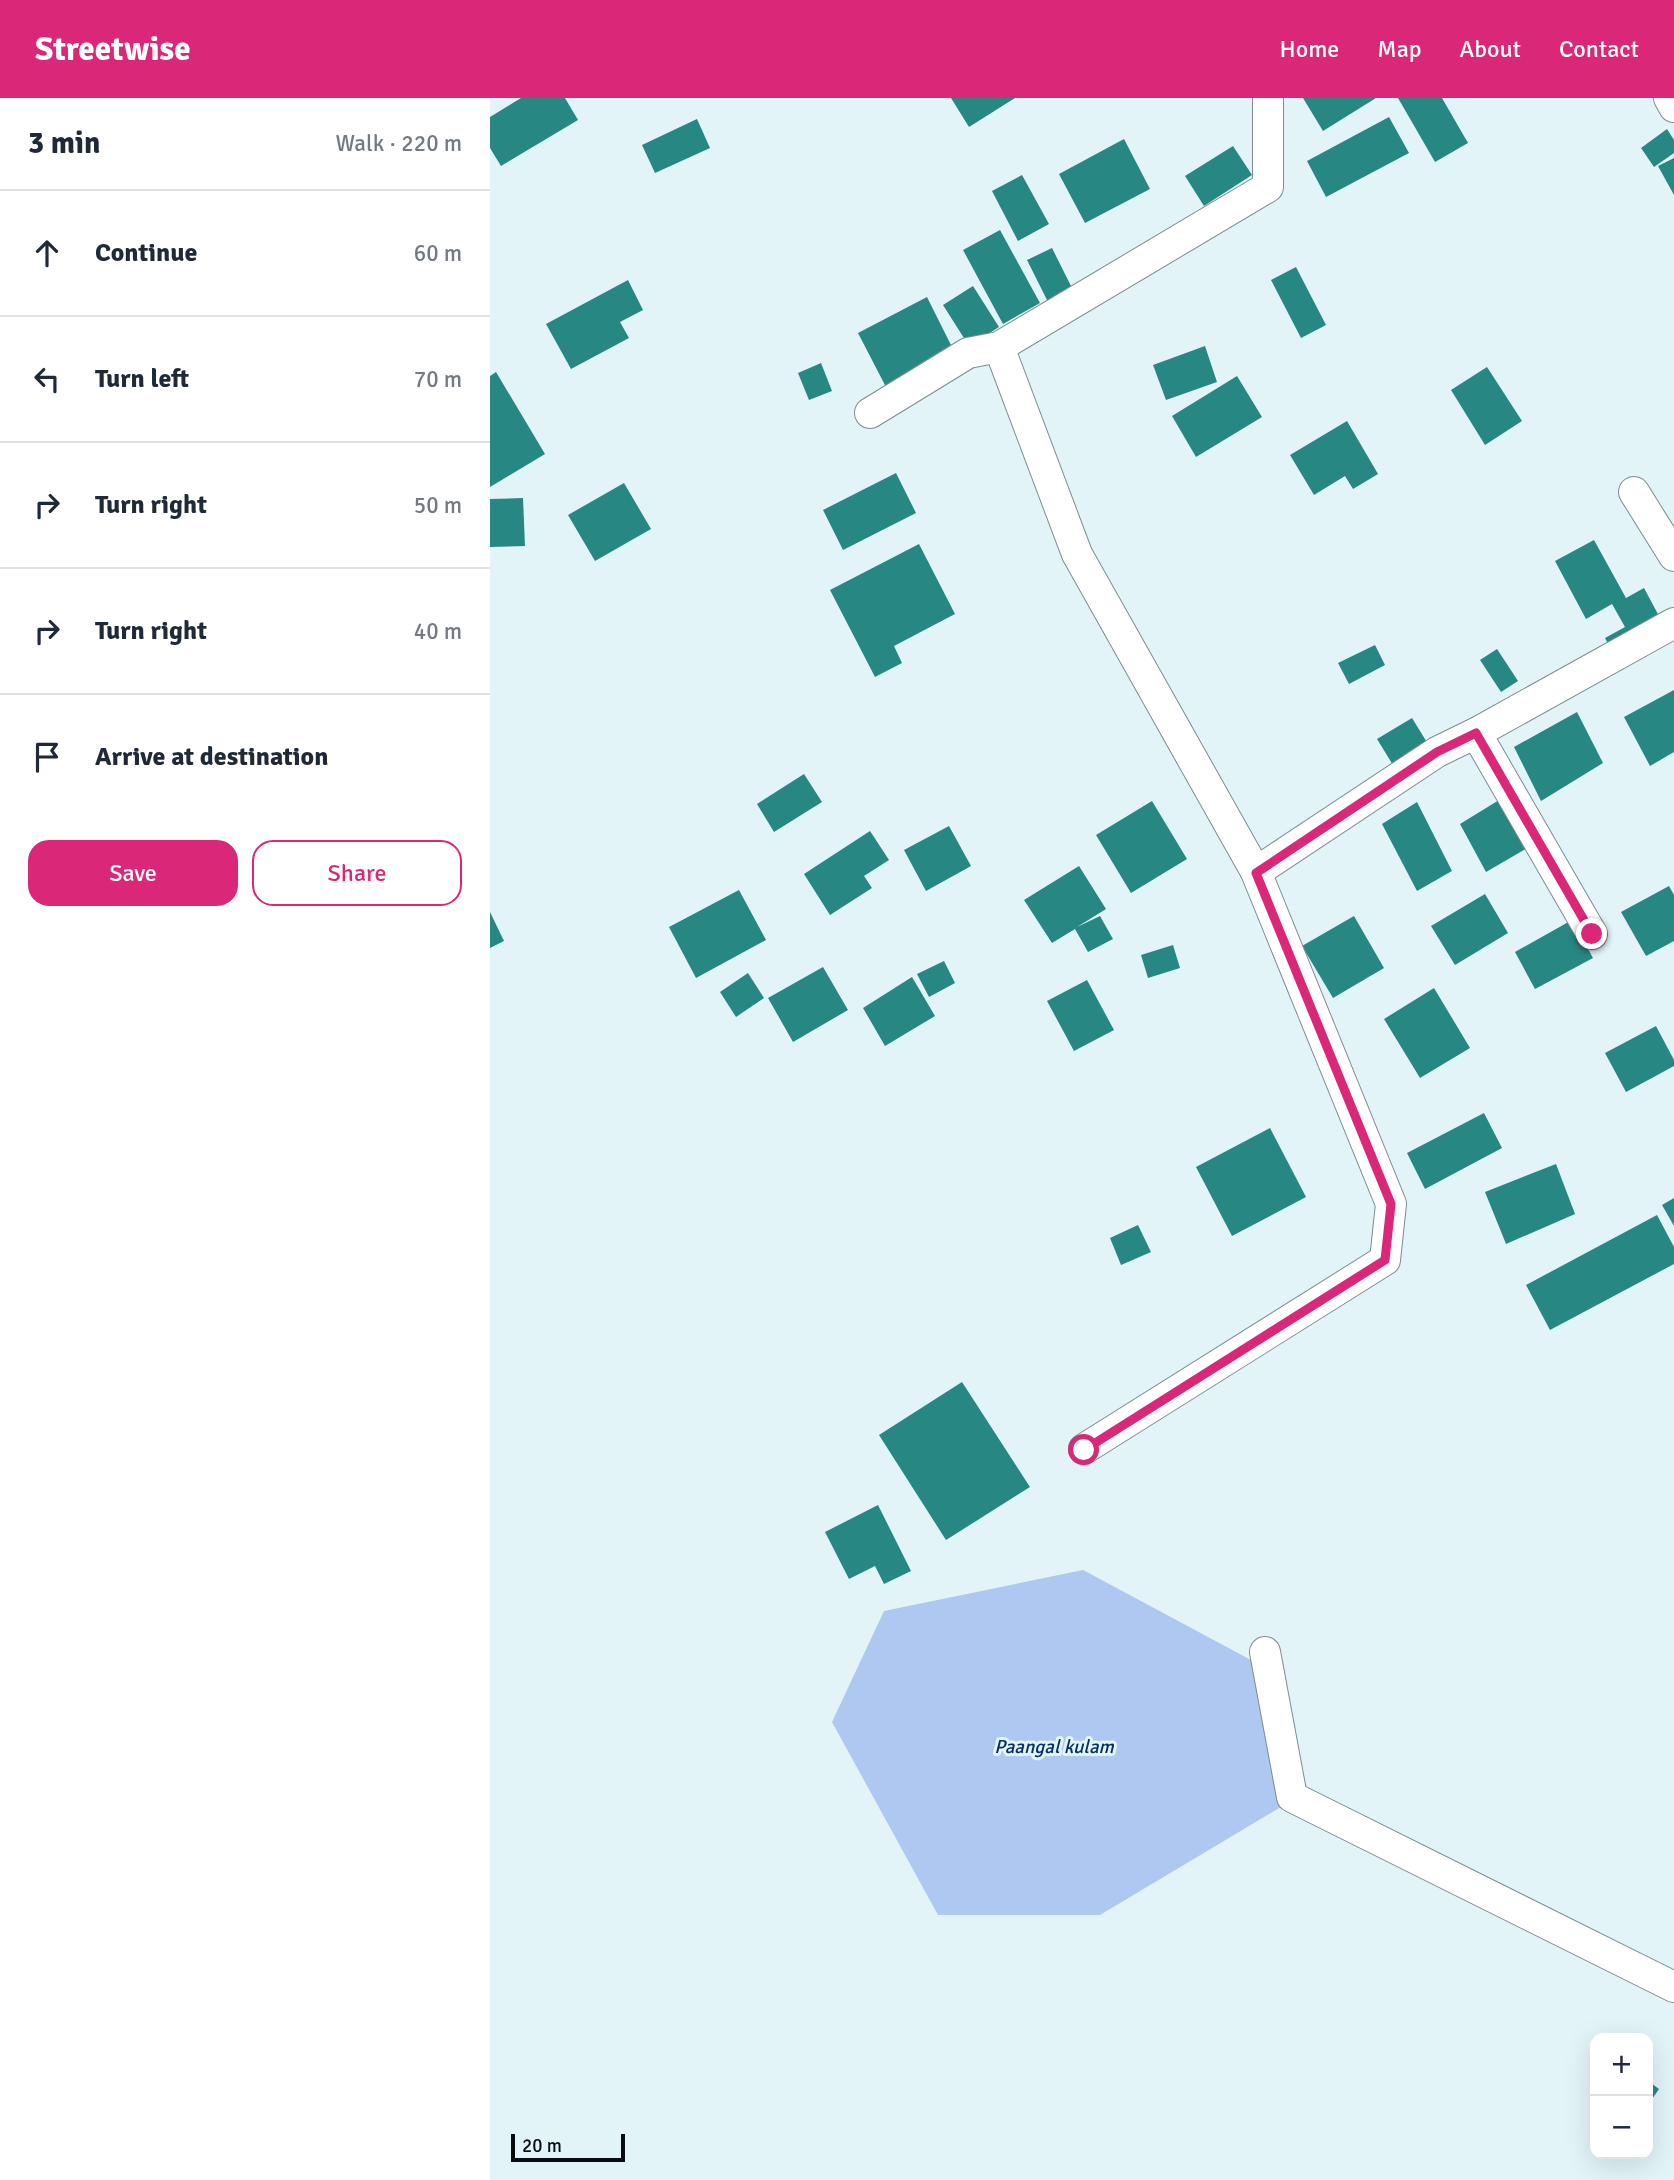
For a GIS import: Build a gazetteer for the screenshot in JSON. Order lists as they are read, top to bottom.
{
  "water": ["Paangal kulam"],
  "scale_bar": "20 m",
  "page": {
    "header": "Streetwise",
    "nav": [
      "Home",
      "Map",
      "About",
      "Contact"
    ],
    "heading": ["3 min", "Walk · 220 m"],
    "list": [
      ["Continue", "60 m"],
      ["Turn left", "70 m"],
      ["Turn right", "50 m"],
      ["Turn right", "40 m"],
      "Arrive at destination"
    ],
    "buttons": ["Save", "Share"],
    "map_buttons": ["+", "−"],
    "scale": "20 m"
  }
}
